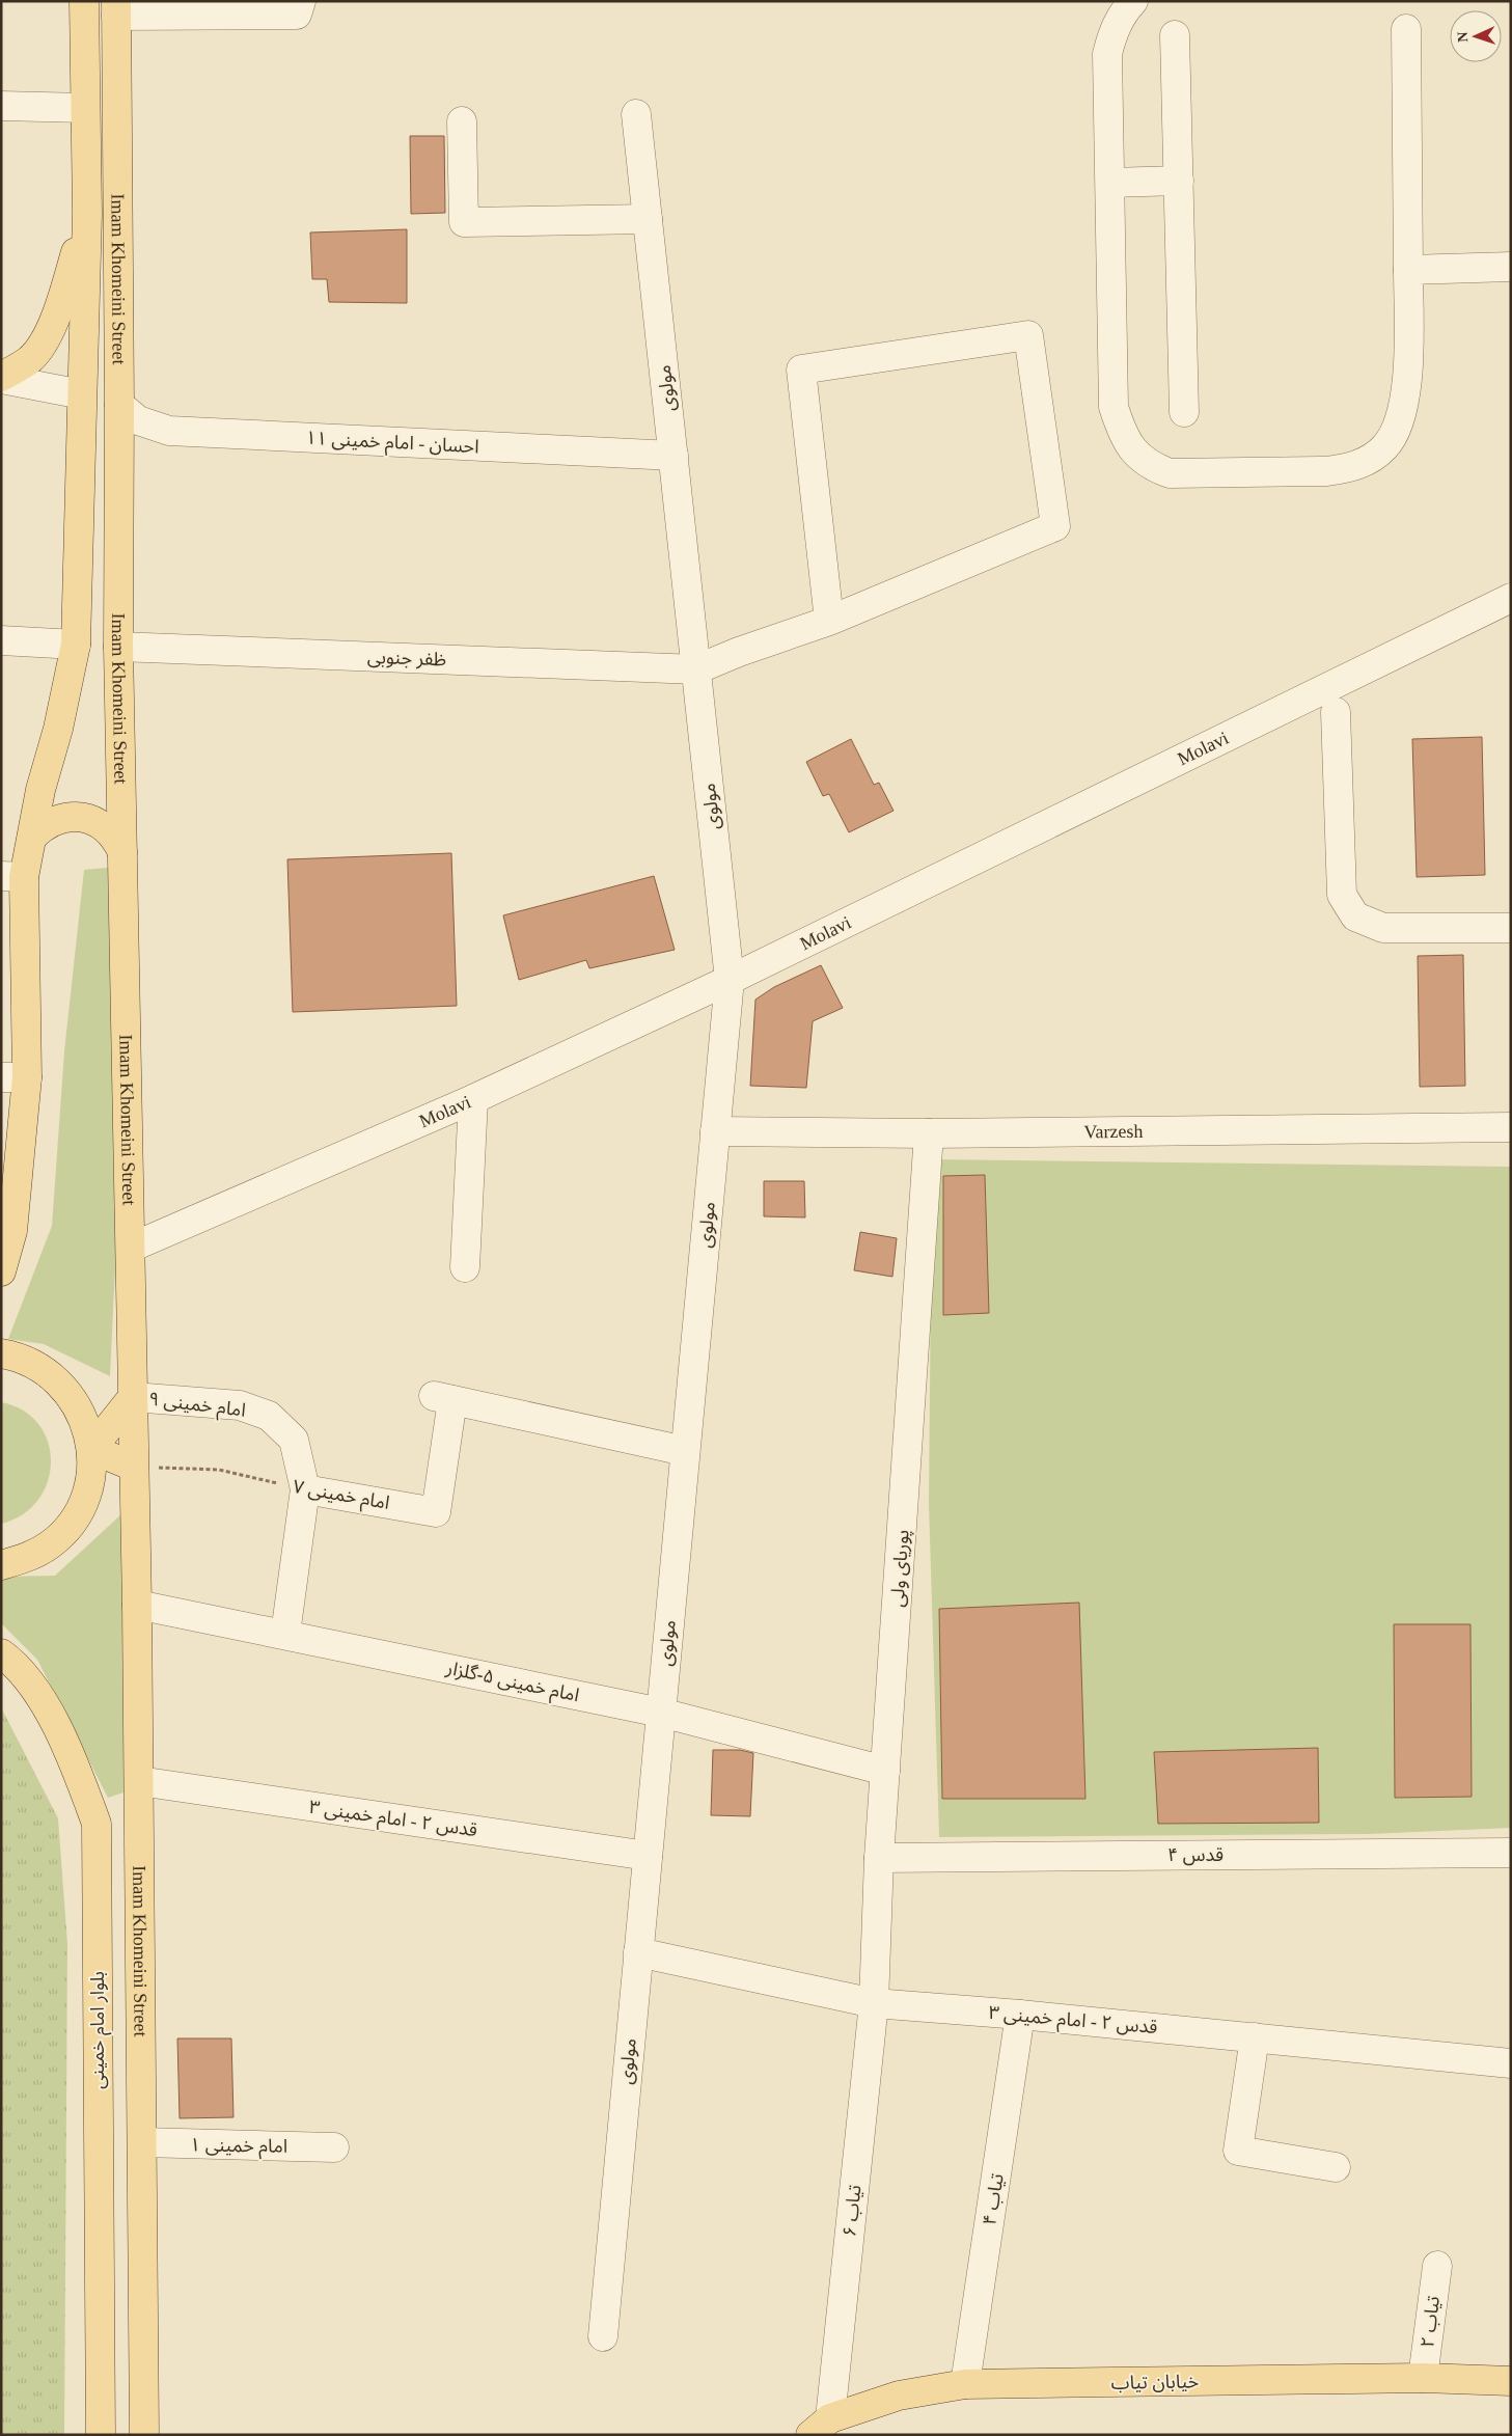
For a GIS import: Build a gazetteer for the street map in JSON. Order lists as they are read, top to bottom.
{
  "streets": {
    "main road": ["Imam Khomeini Street", "بلوار امام خمینی", "خیابان تیاب"],
    "street": [
      "مولوی",
      "احسان - امام خمینی ۱۱",
      "ظفر جنوبی",
      "Molavi",
      "Varzesh",
      "امام خمینی ۹",
      "امام خمینی ۷",
      "پوریای ولی",
      "امام خمینی ۵-گلزار",
      "قدس ۲ - امام خمینی ۳",
      "قدس ۴",
      "امام خمینی ۱",
      "تیاب ۴",
      "تیاب ۶",
      "تیاب ۲"
    ]
  },
  "crossings": [
    ["Imam Khomeini Street", "احسان - امام خمینی ۱۱"],
    ["Imam Khomeini Street", "ظفر جنوبی"],
    ["Imam Khomeini Street", "Molavi"],
    ["Imam Khomeini Street", "امام خمینی ۹"],
    ["Imam Khomeini Street", "امام خمینی ۷"],
    ["Imam Khomeini Street", "امام خمینی ۵-گلزار"],
    ["Imam Khomeini Street", "قدس ۲ - امام خمینی ۳"],
    ["Imam Khomeini Street", "امام خمینی ۱"],
    ["مولوی", "احسان - امام خمینی ۱۱"],
    ["مولوی", "ظفر جنوبی"],
    ["مولوی", "Molavi"],
    ["مولوی", "Varzesh"],
    ["مولوی", "امام خمینی ۷"],
    ["مولوی", "امام خمینی ۵-گلزار"],
    ["مولوی", "قدس ۲ - امام خمینی ۳"],
    ["Varzesh", "پوریای ولی"],
    ["امام خمینی ۹", "امام خمینی ۷"],
    ["امام خمینی ۹", "امام خمینی ۵-گلزار"],
    ["پوریای ولی", "امام خمینی ۵-گلزار"],
    ["پوریای ولی", "قدس ۲ - امام خمینی ۳"],
    ["پوریای ولی", "قدس ۴"],
    ["پوریای ولی", "تیاب ۶"],
    ["قدس ۲ - امام خمینی ۳", "تیاب ۴"],
    ["قدس ۲ - امام خمینی ۳", "تیاب ۶"],
    ["تیاب ۴", "خیابان تیاب"],
    ["تیاب ۶", "خیابان تیاب"],
    ["تیاب ۲", "خیابان تیاب"]
  ],
  "north": "left"
}
